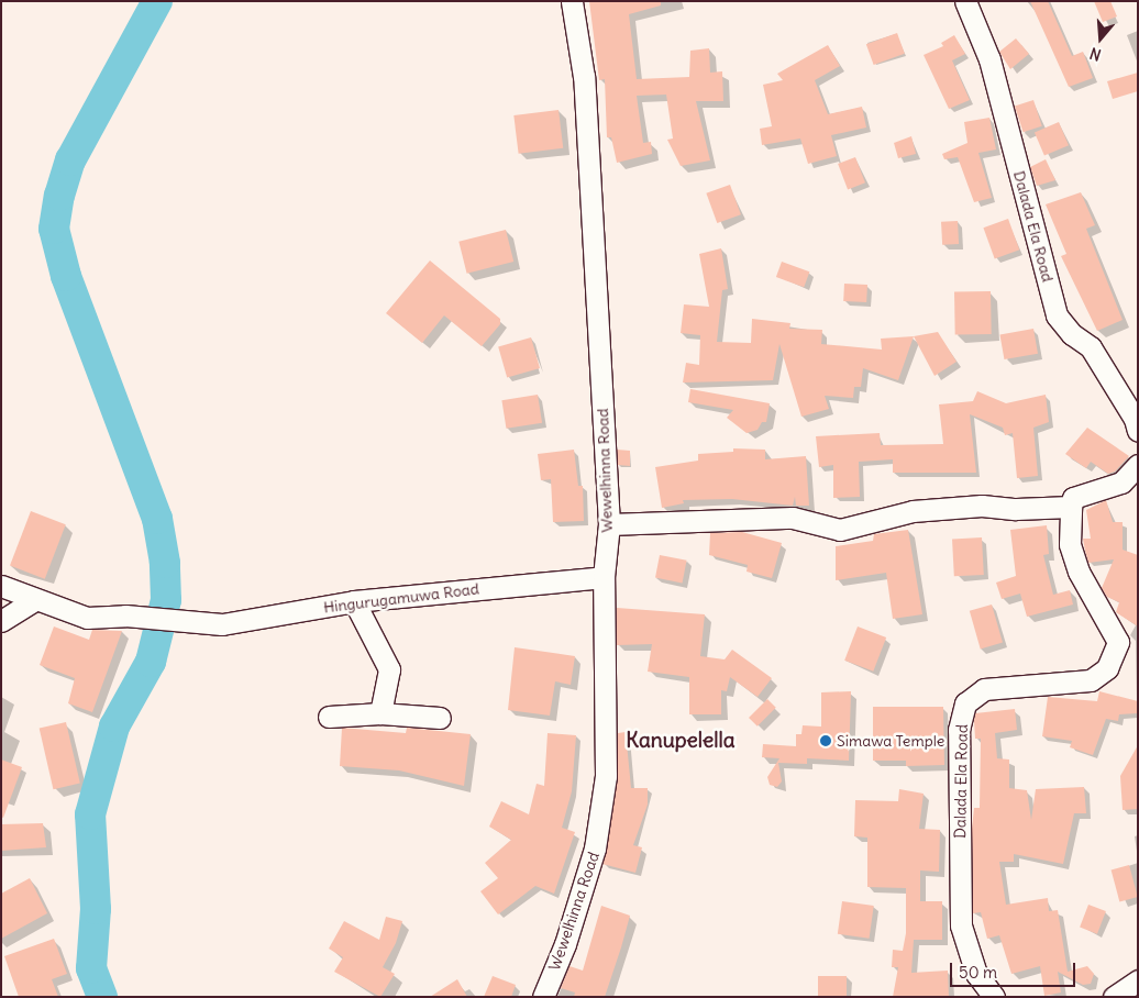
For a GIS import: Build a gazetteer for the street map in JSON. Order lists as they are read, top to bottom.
{
  "streets": {
    "street": ["Dalada Ela Road", "Wewelhinna Road", "Hingurugamuwa Road"]
  },
  "crossings": [
    ["Wewelhinna Road", "Hingurugamuwa Road"]
  ],
  "districts": ["Kanupelella"],
  "places": ["Simawa Temple"],
  "scale_bar": "50 m",
  "north": "bottom"
}
